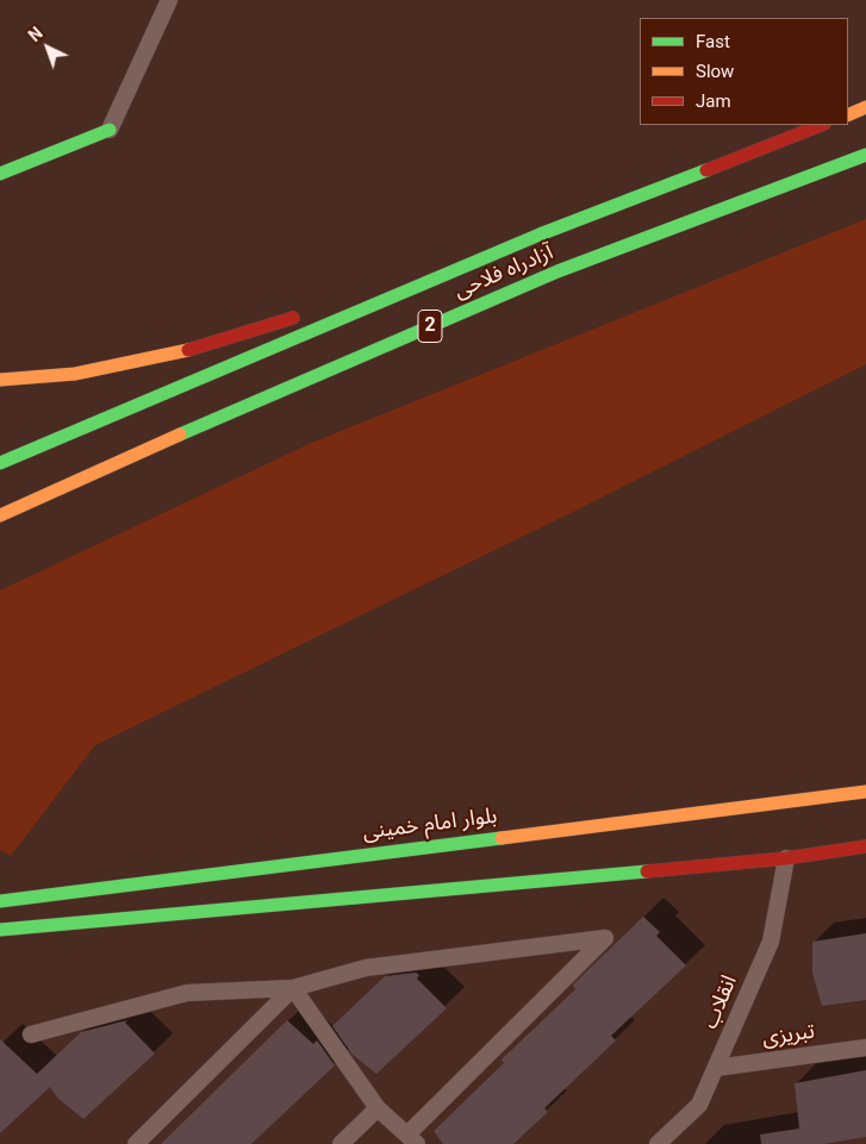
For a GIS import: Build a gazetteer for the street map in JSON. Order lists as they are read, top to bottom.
{
  "streets": {
    "main road": ["آزادراه فلاحی", "2", "بلوار امام خمینی"],
    "street": ["انقلاب", "تبریزی"]
  },
  "crossings": [
    ["انقلاب", "تبریزی"]
  ],
  "legend": ["Fast", "Slow", "Jam"],
  "north": "top left"
}
